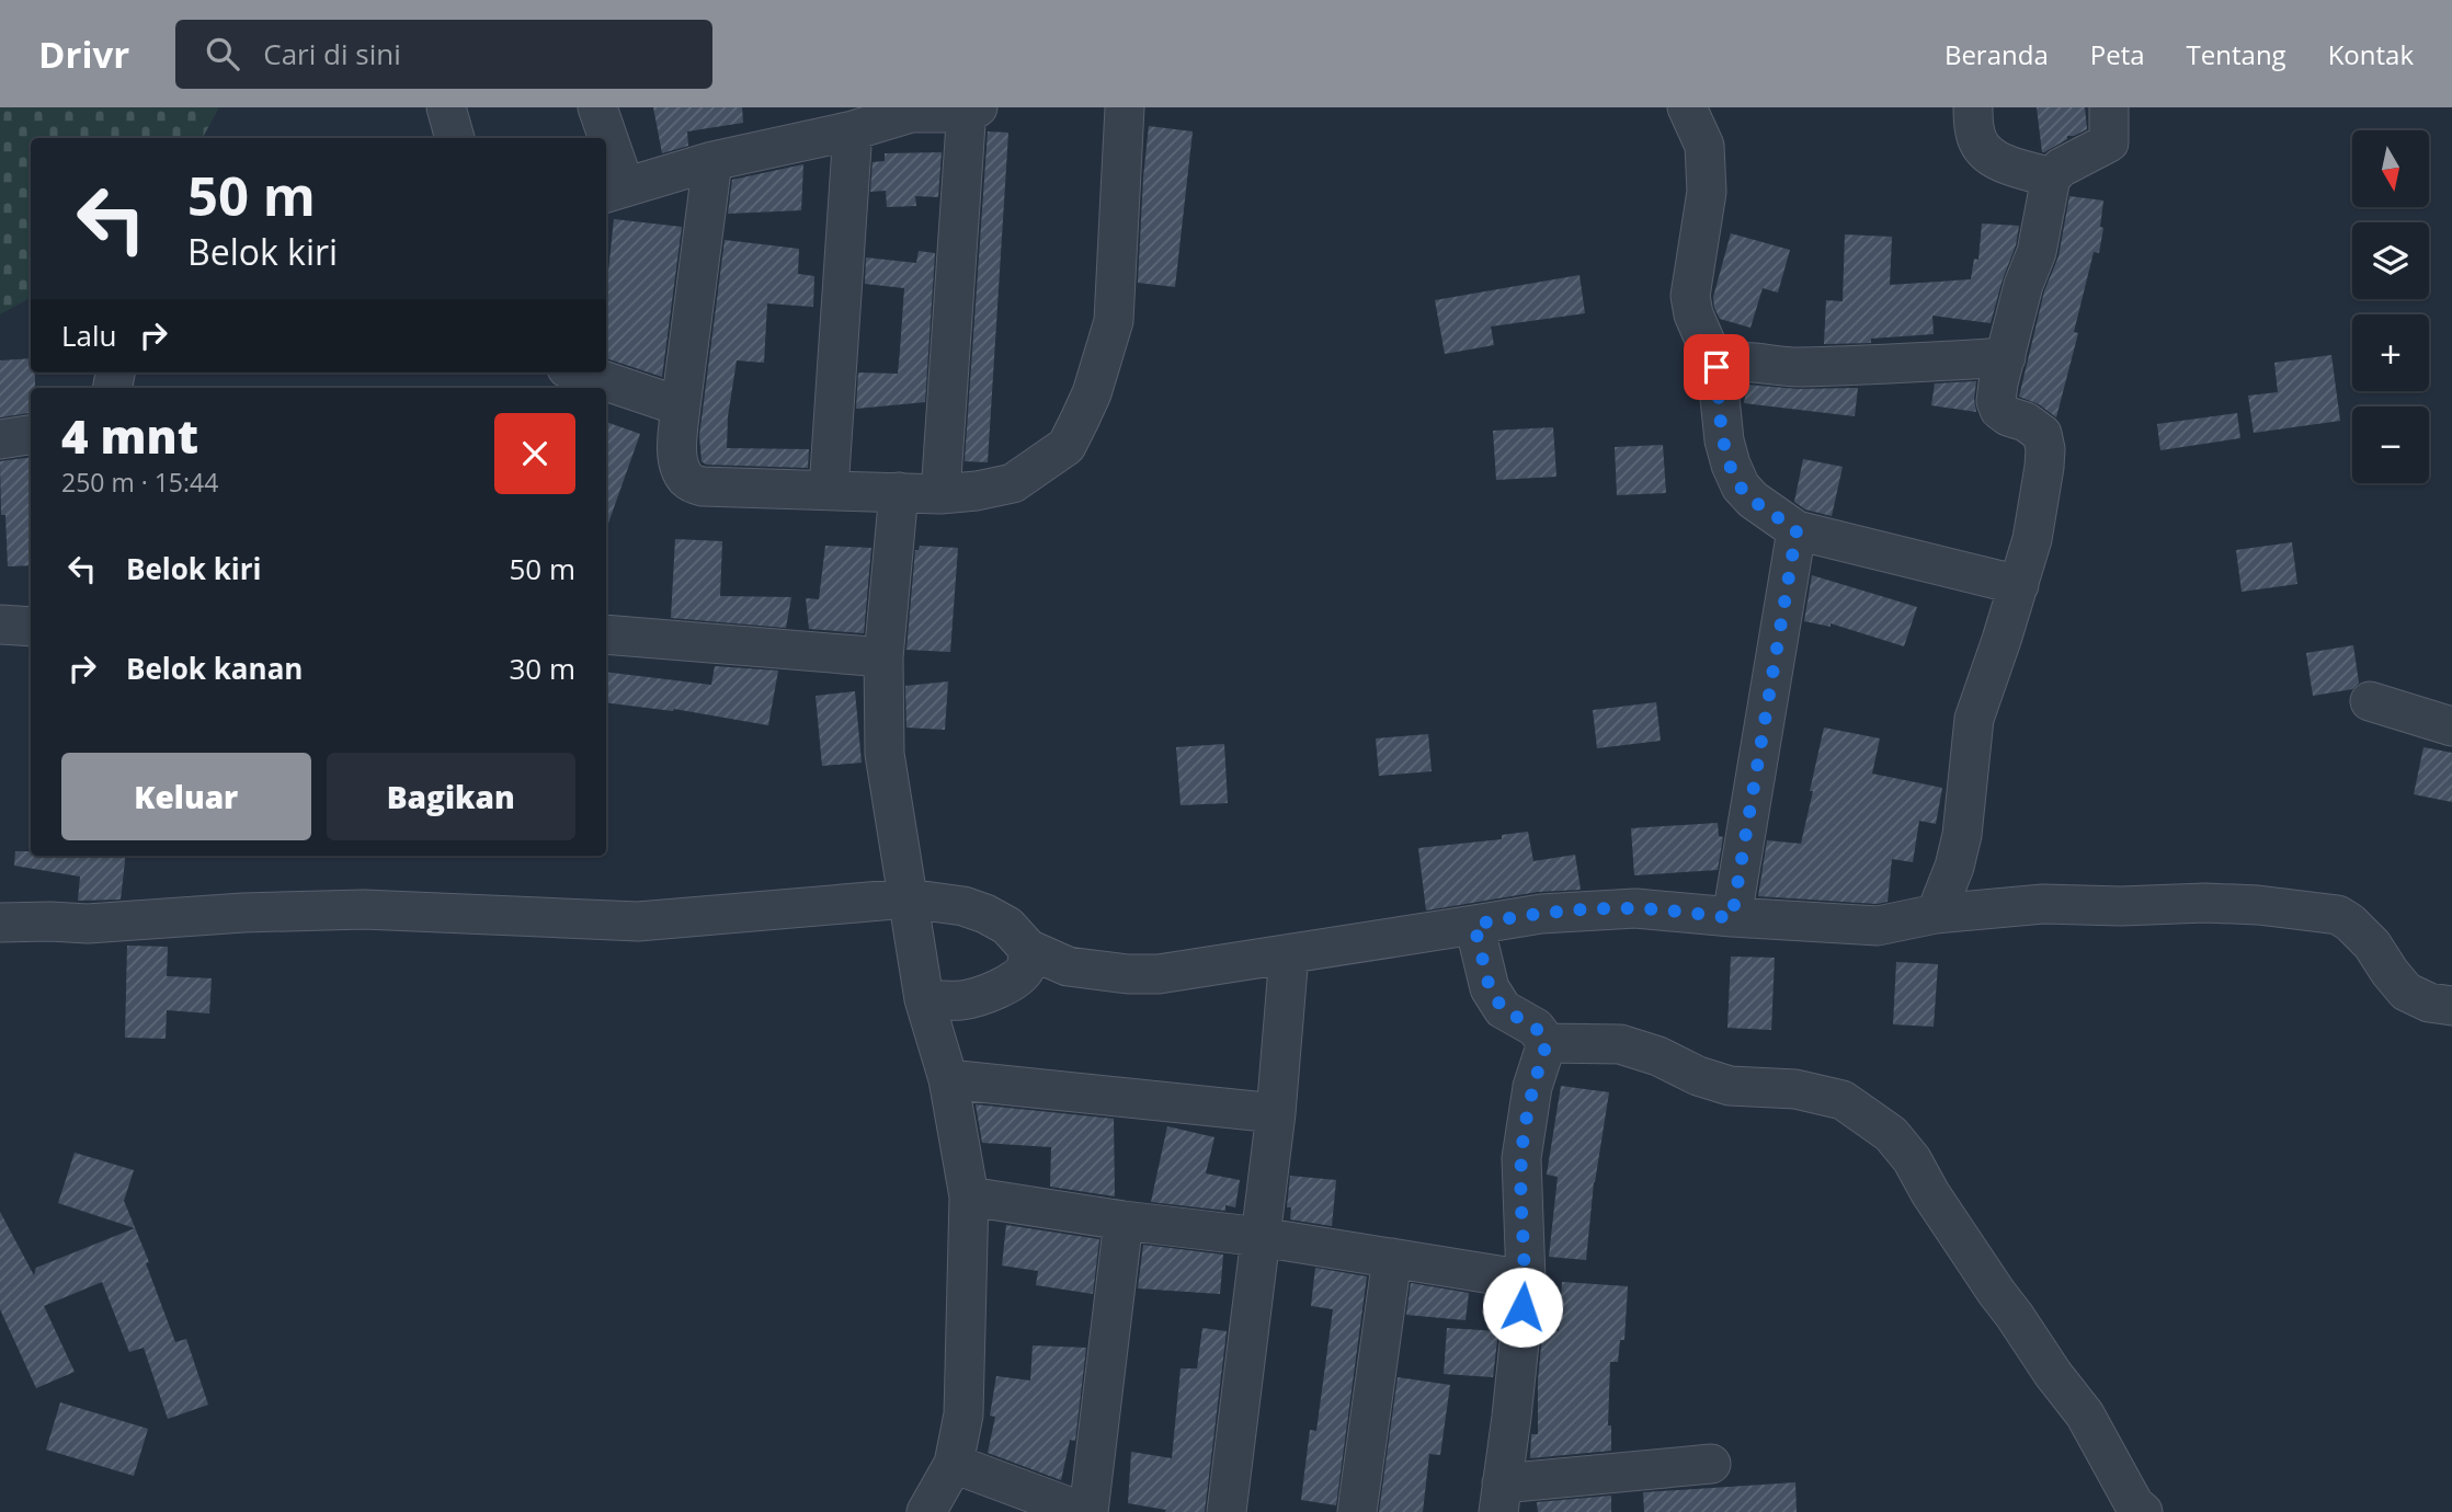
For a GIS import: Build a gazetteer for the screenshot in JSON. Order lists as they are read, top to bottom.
{
  "north": "bottom",
  "page": {
    "header": "Drivr",
    "search": "Cari di sini",
    "nav": [
      "Beranda",
      "Peta",
      "Tentang",
      "Kontak"
    ],
    "map_buttons": ["+", "−"],
    "turn": ["50 m", "Belok kiri"],
    "then": "Lalu",
    "heading": ["4 mnt", "250 m · 15:44"],
    "list": [
      {
        "name": "Belok kiri",
        "value": "50 m"
      },
      {
        "name": "Belok kanan",
        "value": "30 m"
      }
    ],
    "buttons": ["Keluar", "Bagikan"]
  }
}
